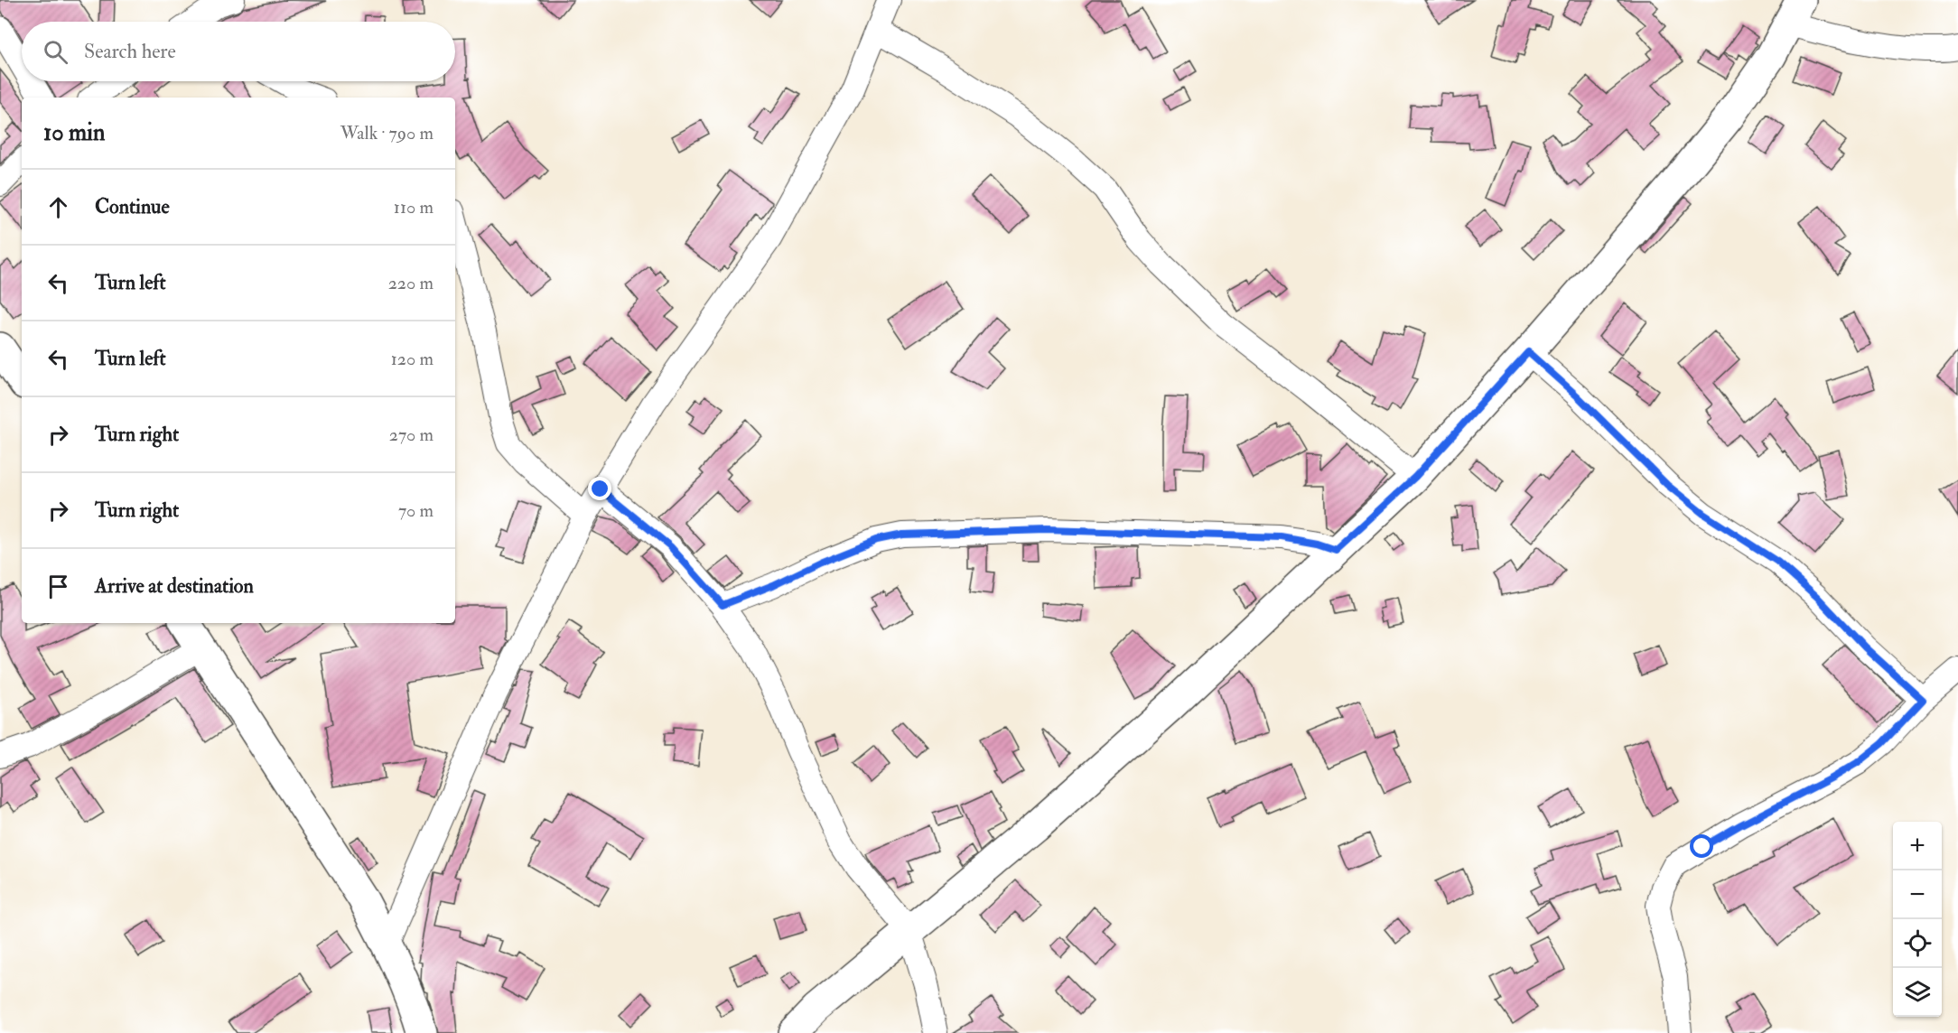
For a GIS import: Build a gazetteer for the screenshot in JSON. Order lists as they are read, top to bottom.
{
  "page": {
    "search": "Search here",
    "heading": ["10 min", "Walk · 790 m"],
    "list": [
      ["Continue", "110 m"],
      ["Turn left", "220 m"],
      ["Turn left", "120 m"],
      ["Turn right", "270 m"],
      ["Turn right", "70 m"],
      "Arrive at destination"
    ],
    "map_buttons": ["+", "−"]
  }
}
